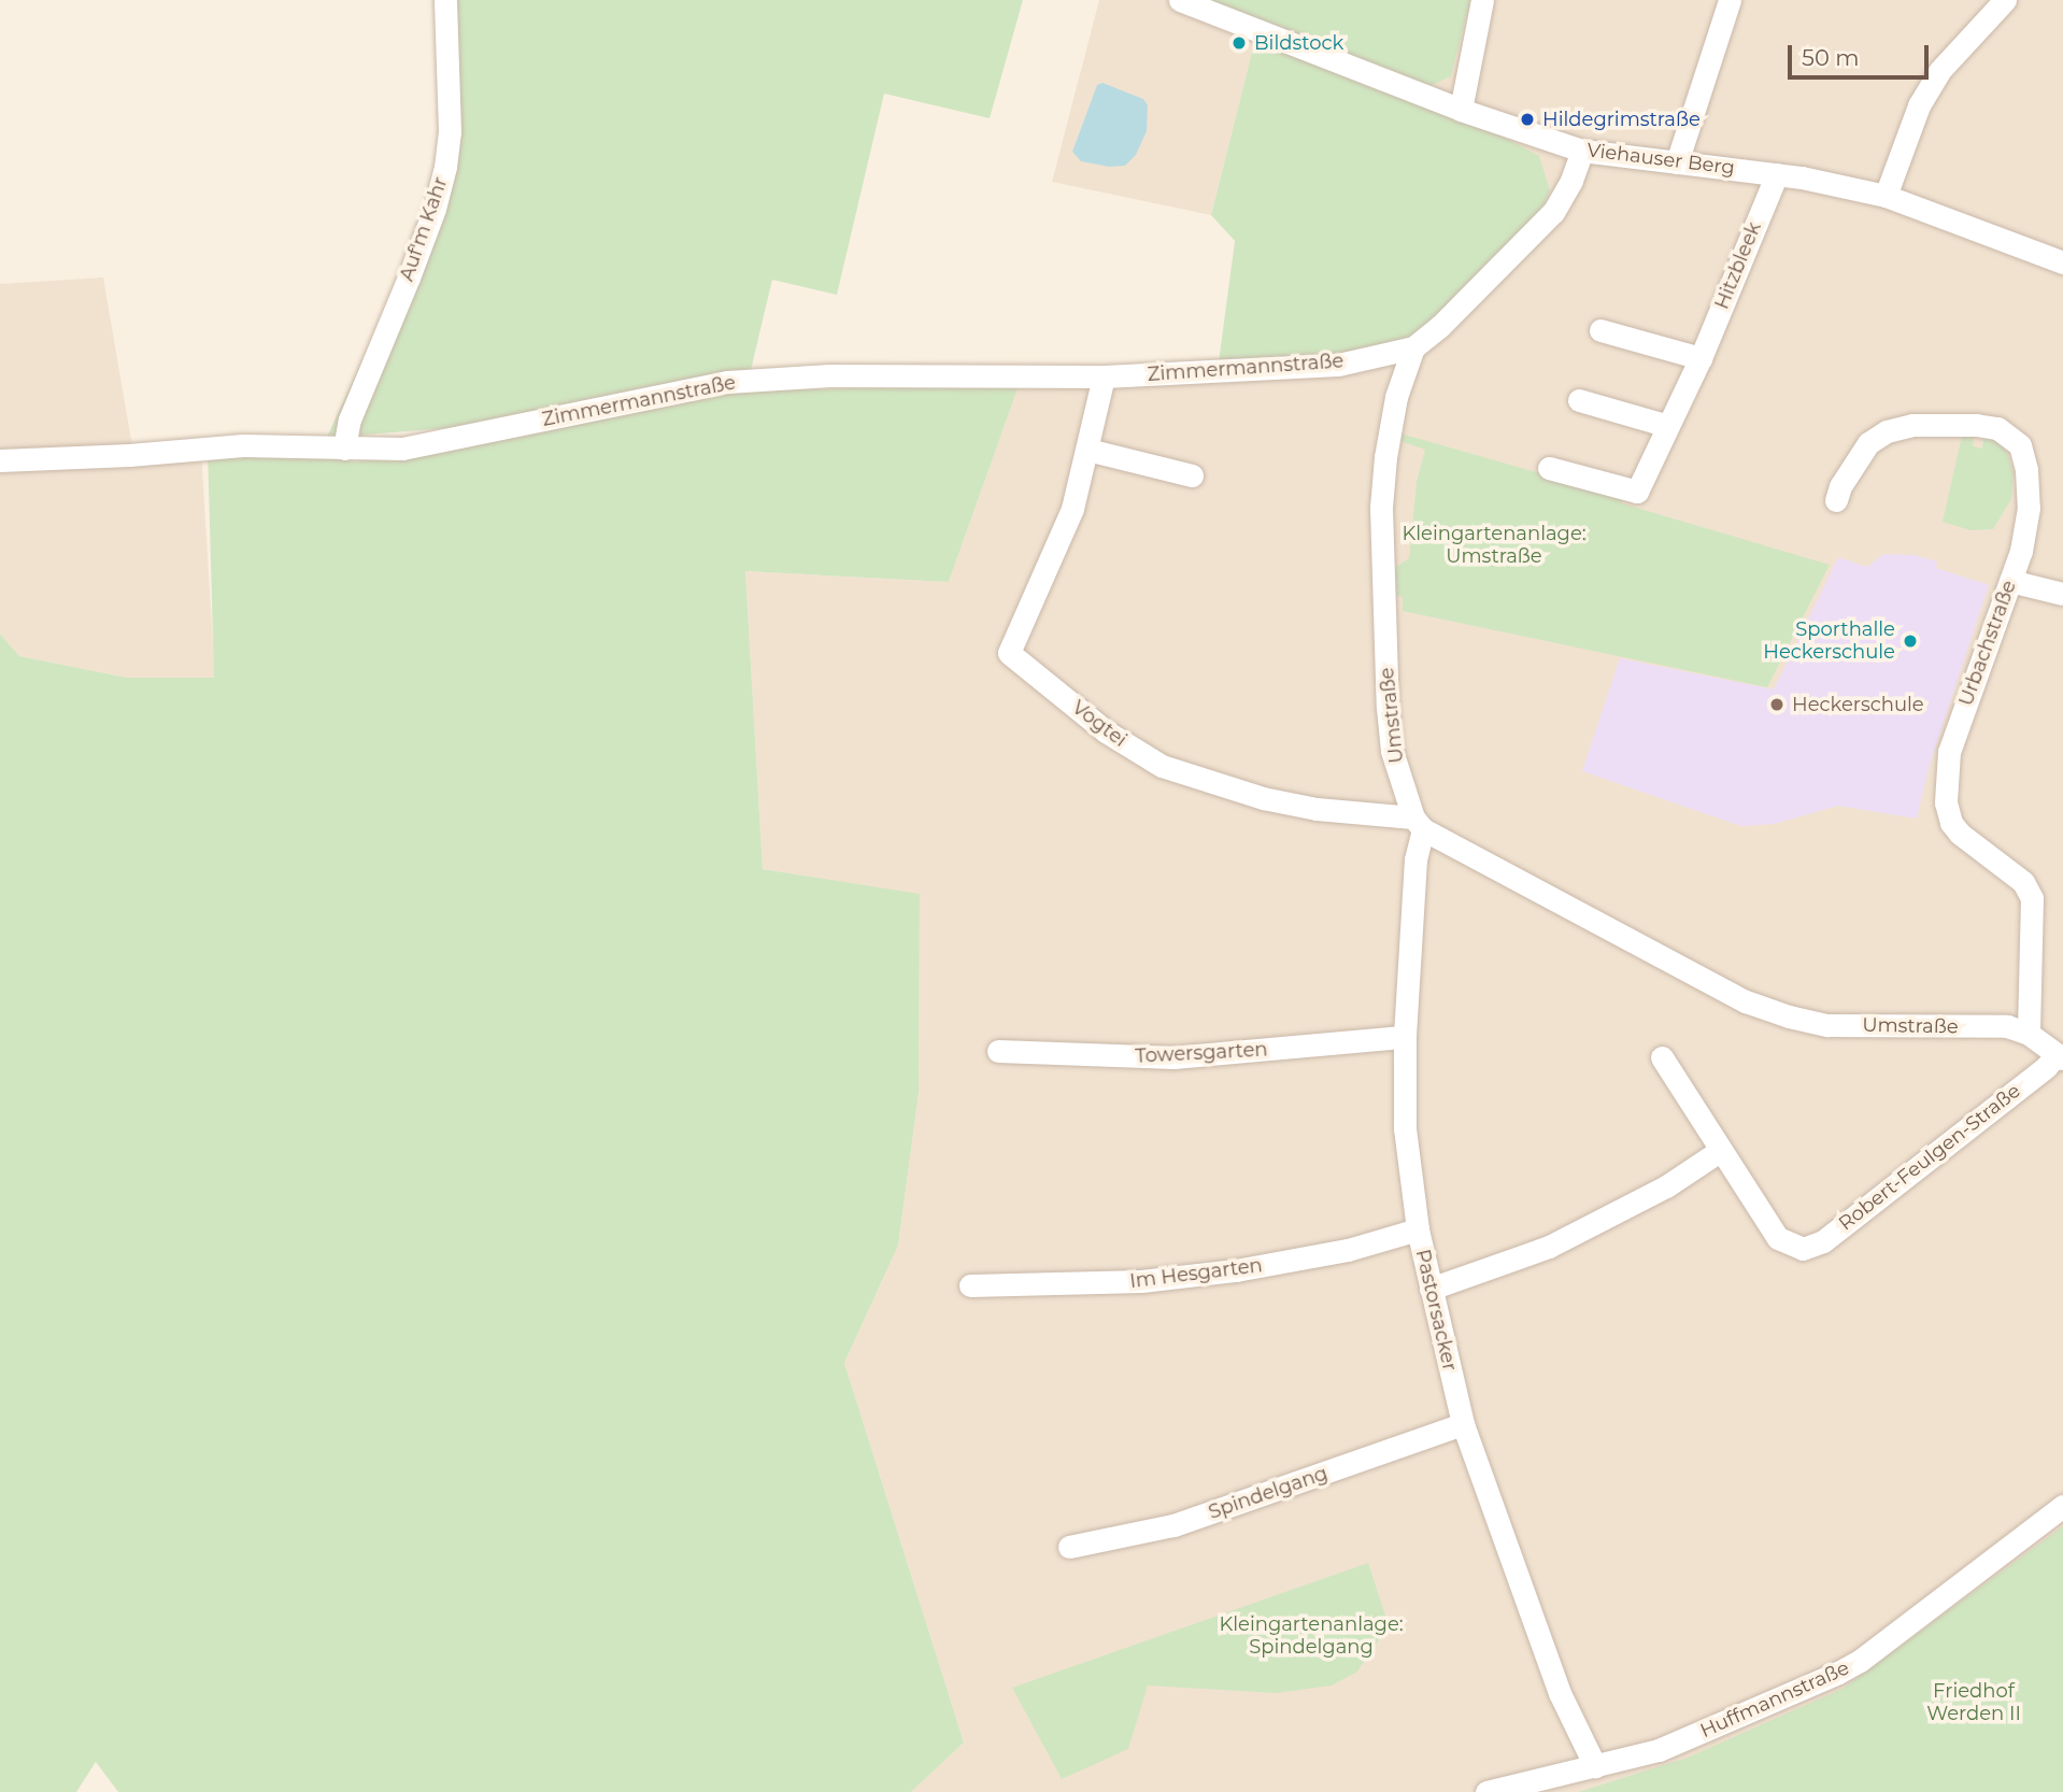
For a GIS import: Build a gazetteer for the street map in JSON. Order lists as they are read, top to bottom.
{
  "streets": {
    "street": [
      "Viehauser Berg",
      "Auf'm Kahr",
      "Hitzbleek",
      "Zimmermannstraße",
      "Urbachstraße",
      "Umstraße",
      "Vogtei",
      "Towersgarten",
      "Robert-Feulgen-Straße",
      "Im Hesgarten",
      "Pastorsacker",
      "Spindelgang",
      "Huffmannstraße"
    ]
  },
  "crossings": [
    ["Viehauser Berg", "Hitzbleek"],
    ["Auf'm Kahr", "Zimmermannstraße"],
    ["Zimmermannstraße", "Umstraße"],
    ["Zimmermannstraße", "Vogtei"],
    ["Urbachstraße", "Umstraße"],
    ["Umstraße", "Vogtei"],
    ["Umstraße", "Robert-Feulgen-Straße"],
    ["Umstraße", "Pastorsacker"],
    ["Vogtei", "Pastorsacker"],
    ["Towersgarten", "Pastorsacker"],
    ["Im Hesgarten", "Pastorsacker"],
    ["Pastorsacker", "Spindelgang"],
    ["Pastorsacker", "Huffmannstraße"]
  ],
  "parks": ["Kleingartenanlage: Umstraße", "Kleingartenanlage: Spindelgang", "Friedhof Werden II"],
  "places": [
    "Bildstock",
    "Hildegrimstraße",
    "Sporthalle Heckerschule",
    "Heckerschule"
  ],
  "scale_bar": "50 m"
}
